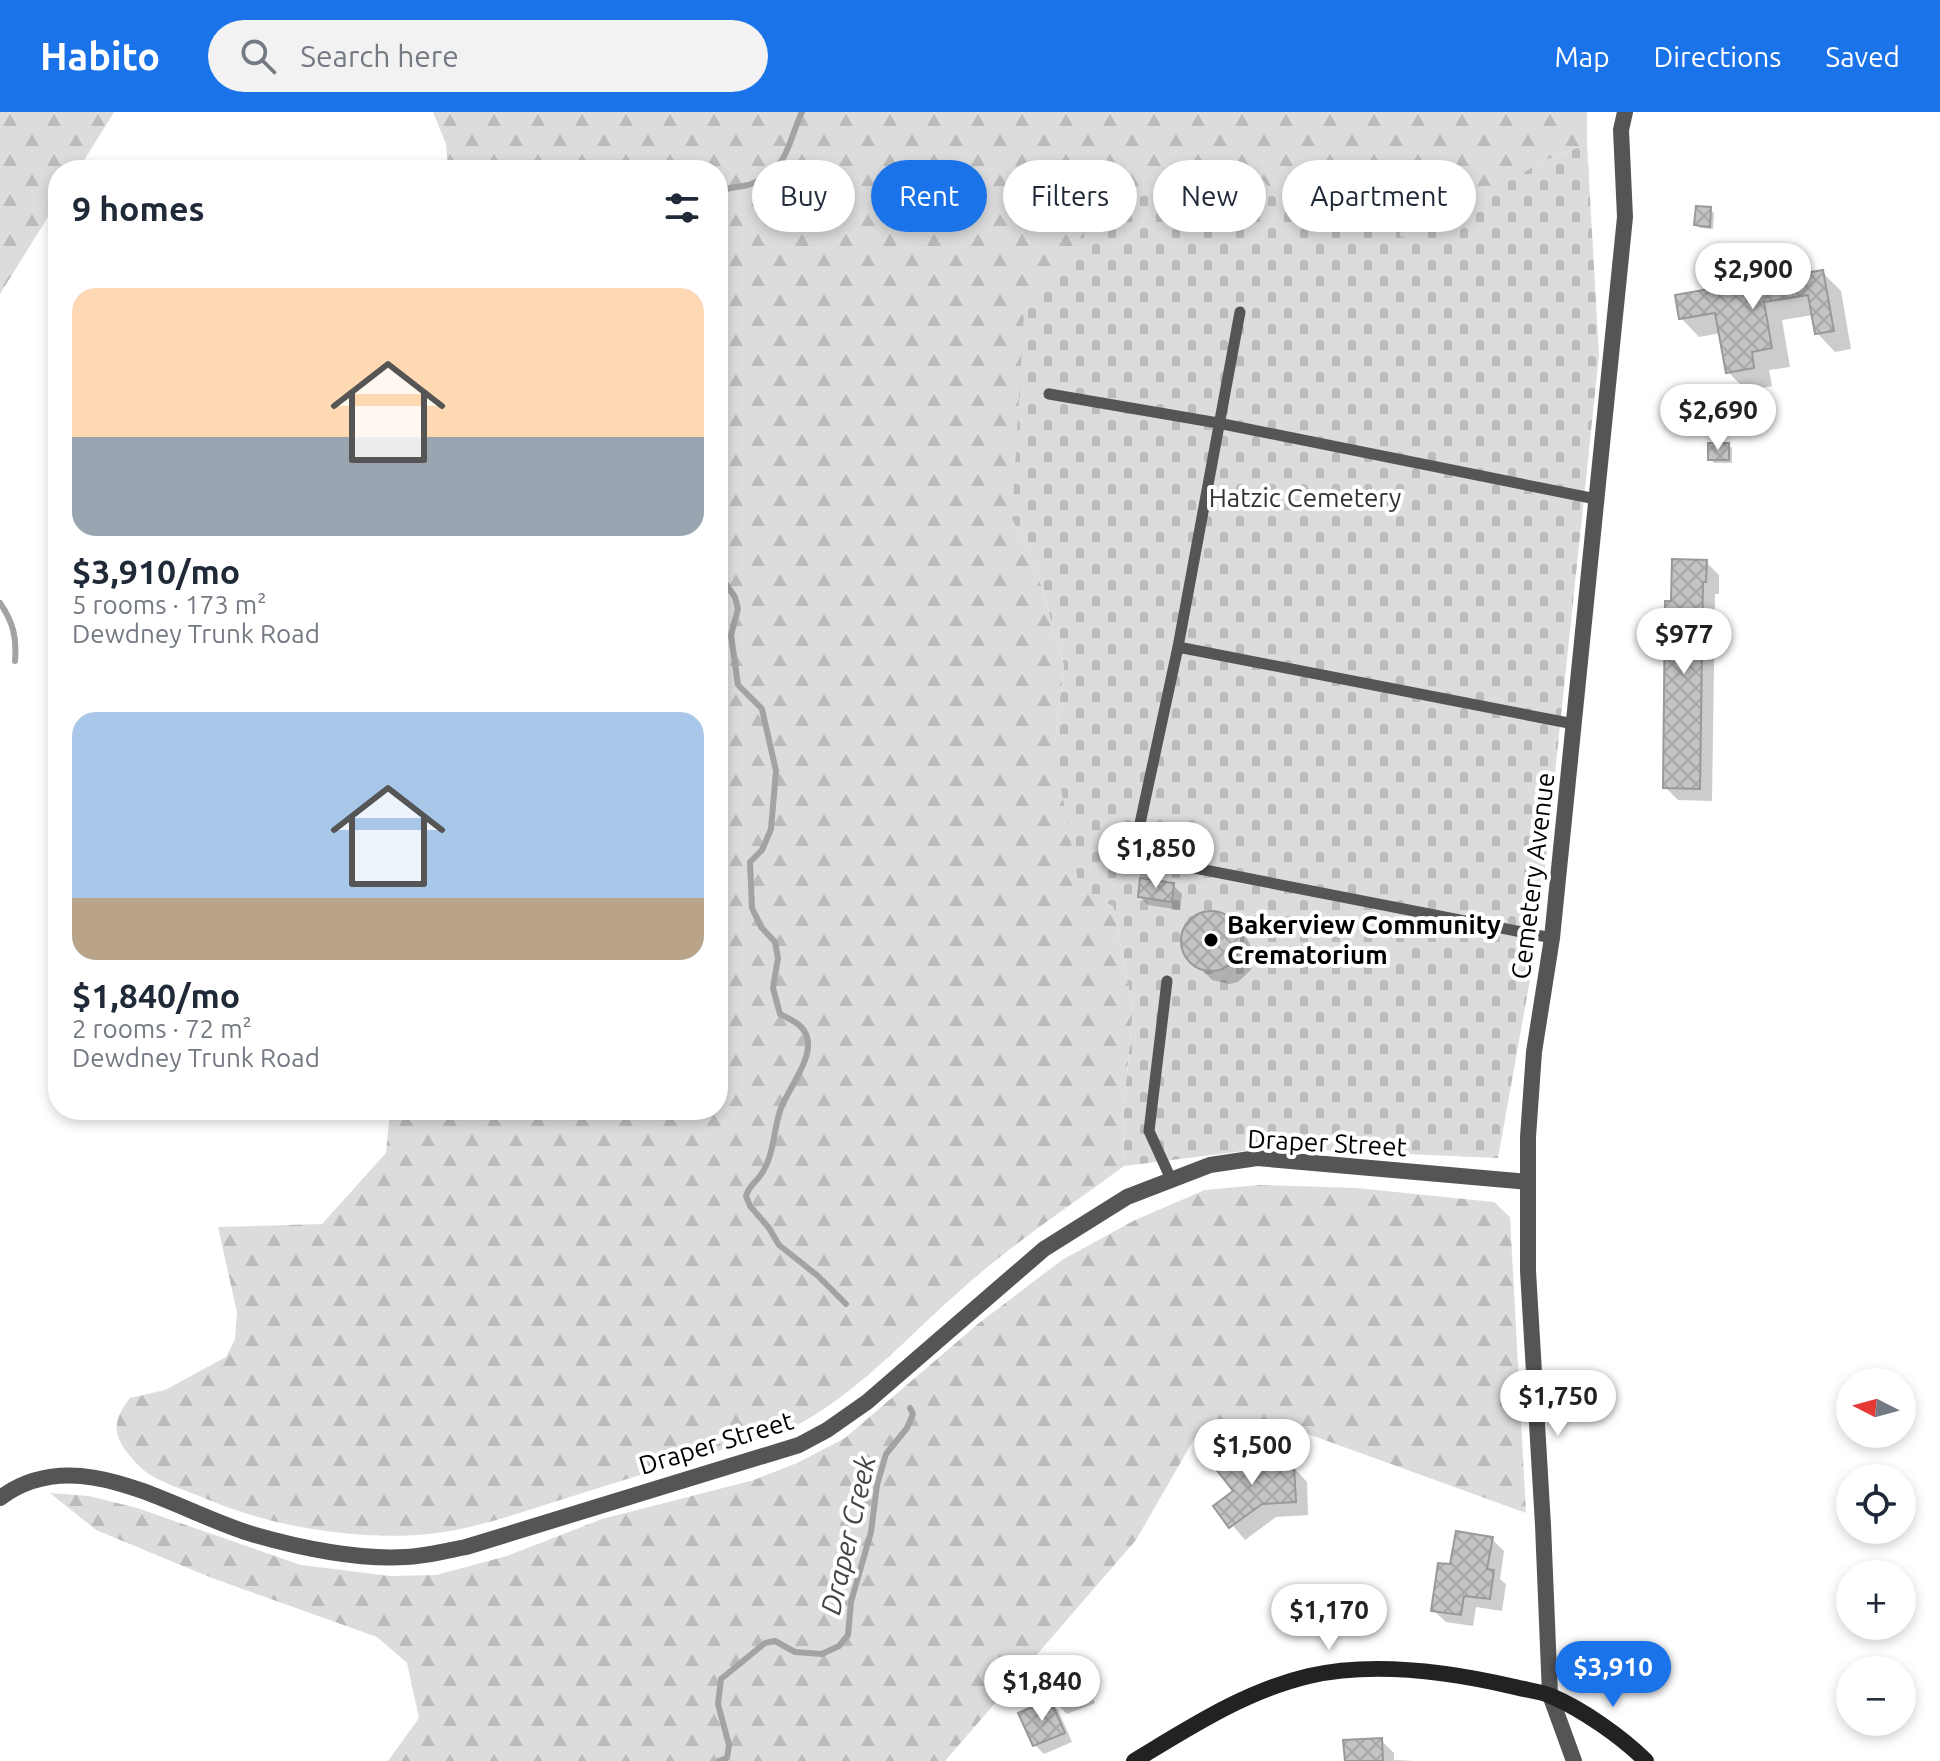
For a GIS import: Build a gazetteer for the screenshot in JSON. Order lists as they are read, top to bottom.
{
  "streets": {
    "street": ["Cemetery Avenue", "Draper Street"]
  },
  "crossings": [
    ["Cemetery Avenue", "Draper Street"]
  ],
  "water": ["Draper Creek"],
  "parks": ["Hatzic Cemetery"],
  "places": ["Bakerview Community Crematorium"],
  "north": "left",
  "page": {
    "header": "Habito",
    "search": "Search here",
    "nav": ["Map", "Directions", "Saved"],
    "chip": [
      "Buy",
      "Rent",
      "Filters",
      "New",
      "Apartment"
    ],
    "heading": "9 homes",
    "price": [
      "$2,900",
      "$2,690",
      "$977",
      "$1,850",
      "$1,750",
      "$1,500",
      "$1,170",
      "$3,910",
      "$1,840"
    ],
    "list": [
      {
        "name": "$3,910/mo",
        "note": "5 rooms · 173 m² · Dewdney Trunk Road"
      },
      {
        "name": "$1,840/mo",
        "note": "2 rooms · 72 m² · Dewdney Trunk Road"
      }
    ],
    "map_buttons": ["+", "−"]
  }
}
